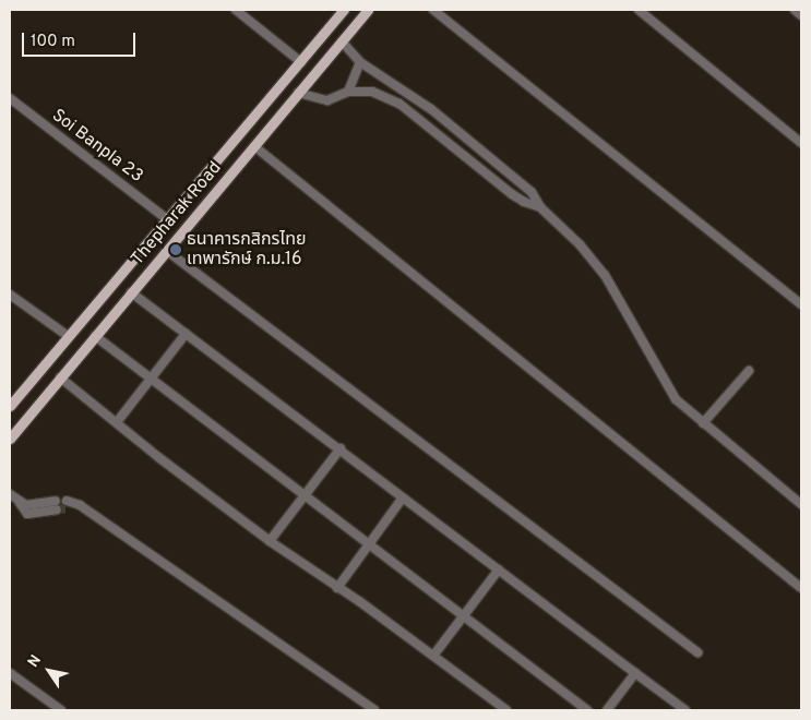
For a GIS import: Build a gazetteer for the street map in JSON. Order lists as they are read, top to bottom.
{
  "streets": {
    "main road": ["Thepharak Road"],
    "street": ["Soi Banpla 23"]
  },
  "crossings": [
    ["Soi Banpla 23", "Thepharak Road"]
  ],
  "places": ["ธนาคารกสิกรไทย เทพารักษ์ ก.ม.16"],
  "scale_bar": "100 m",
  "north": "top left"
}
